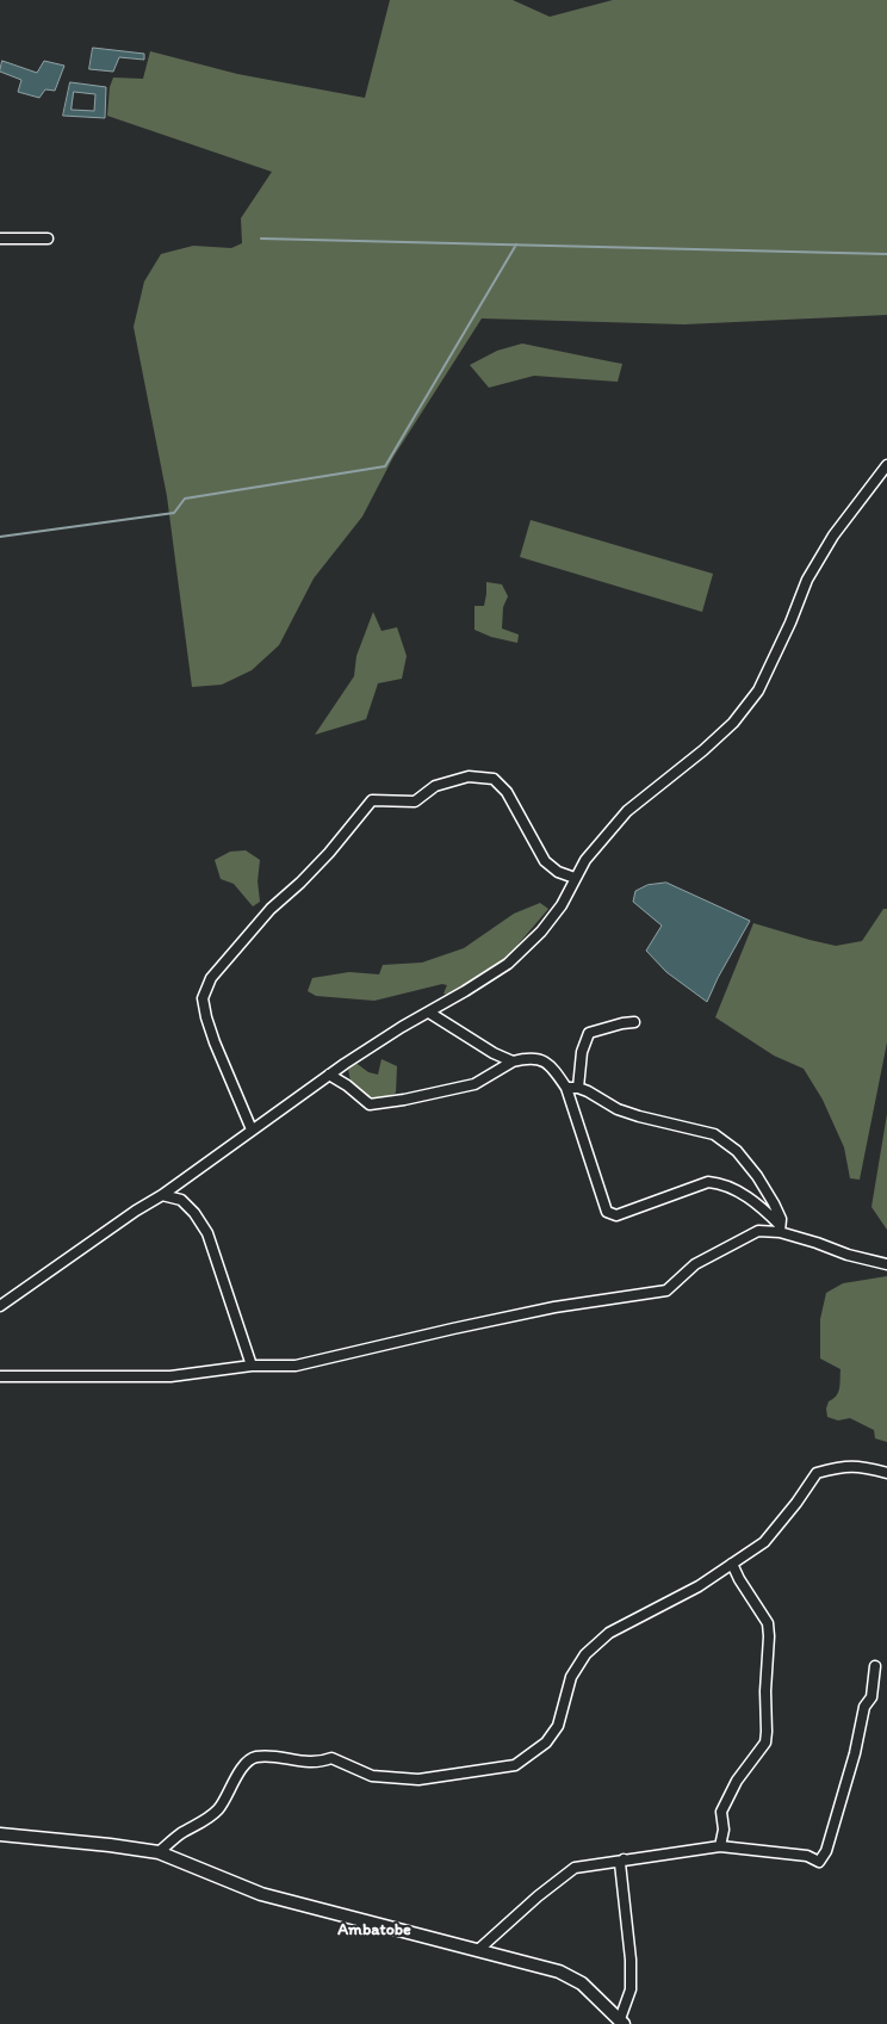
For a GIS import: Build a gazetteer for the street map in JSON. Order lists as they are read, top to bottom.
{
  "districts": ["Ambatobe"]
}
